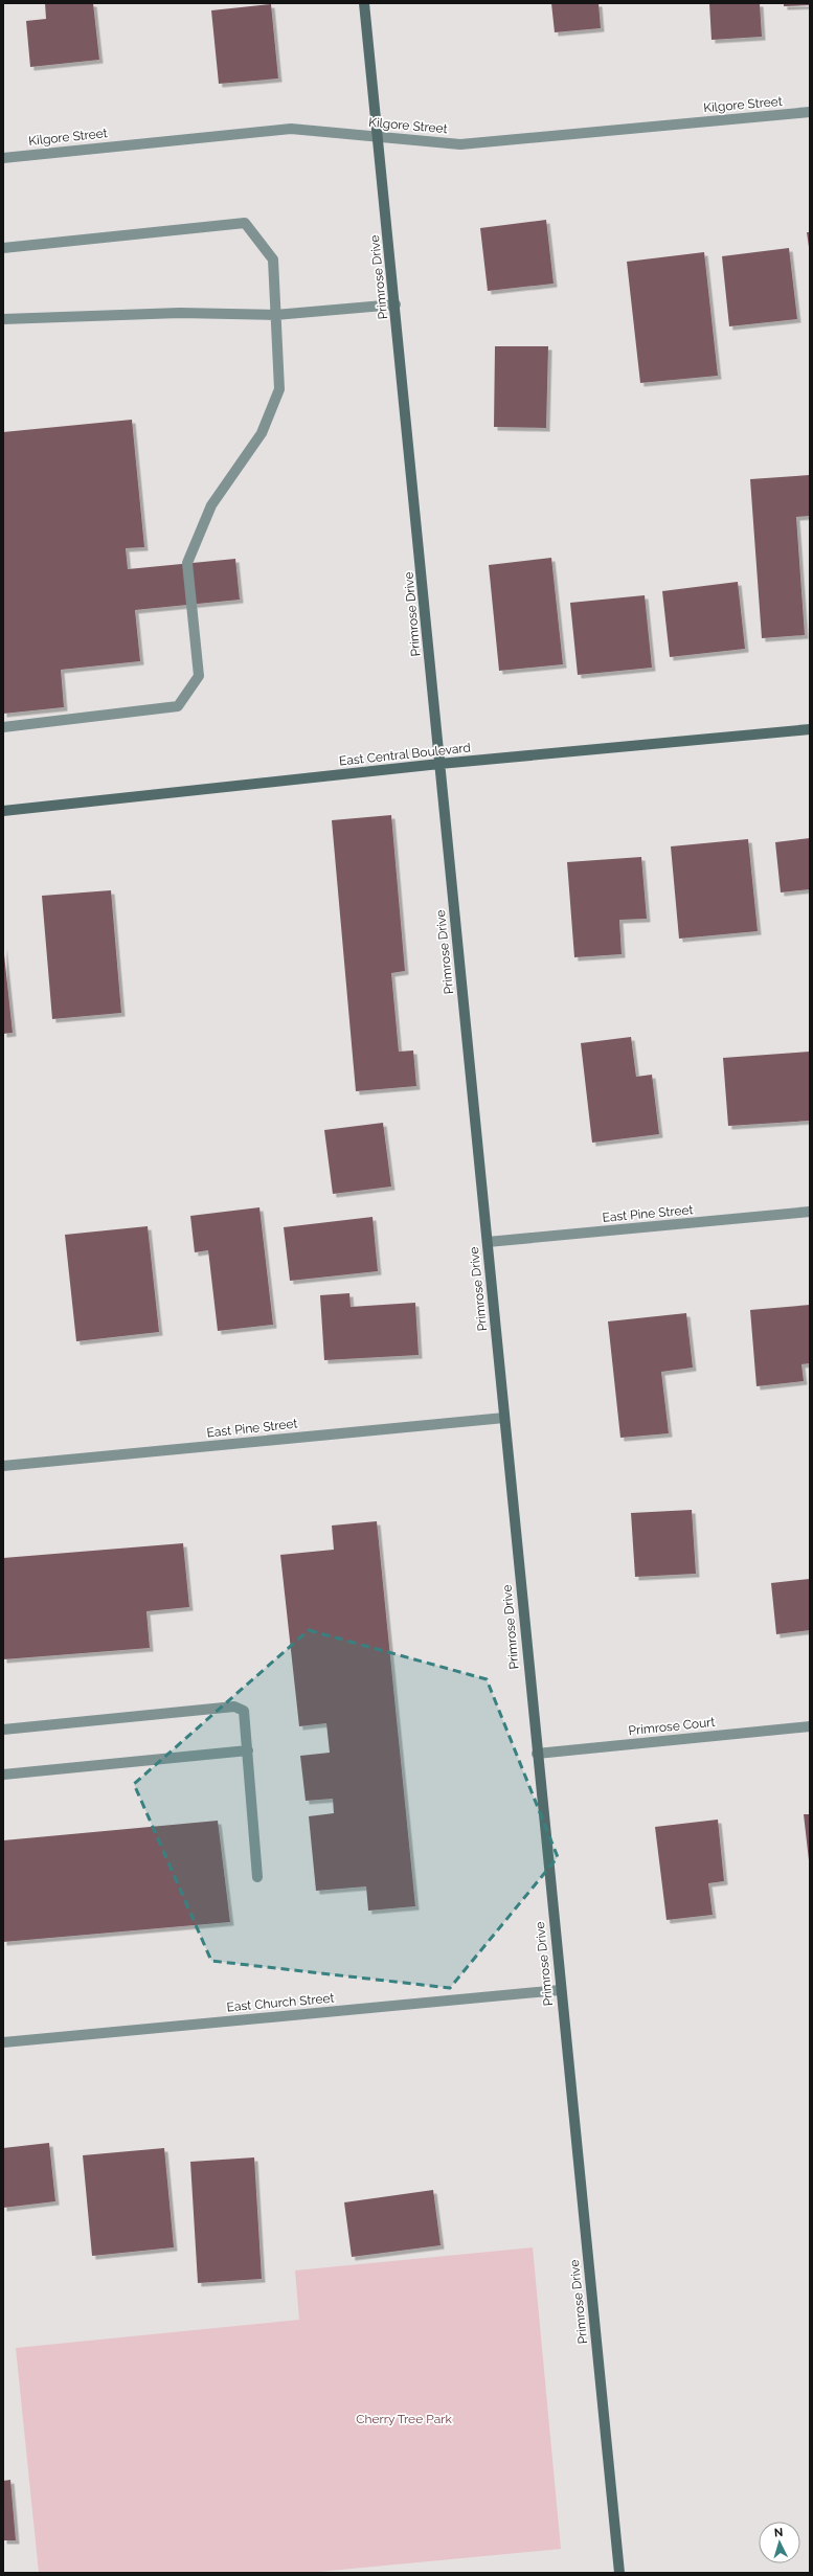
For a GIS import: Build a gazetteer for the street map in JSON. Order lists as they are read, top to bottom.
{
  "streets": {
    "street": [
      "Kilgore Street",
      "Primrose Drive",
      "East Central Boulevard",
      "East Pine Street",
      "Primrose Court",
      "East Church Street"
    ]
  },
  "crossings": [
    ["Kilgore Street", "Primrose Drive"],
    ["Primrose Drive", "East Central Boulevard"],
    ["Primrose Drive", "East Pine Street"],
    ["Primrose Drive", "Primrose Court"],
    ["Primrose Drive", "East Church Street"]
  ],
  "parks": ["Cherry Tree Park"],
  "north": "top"
}
